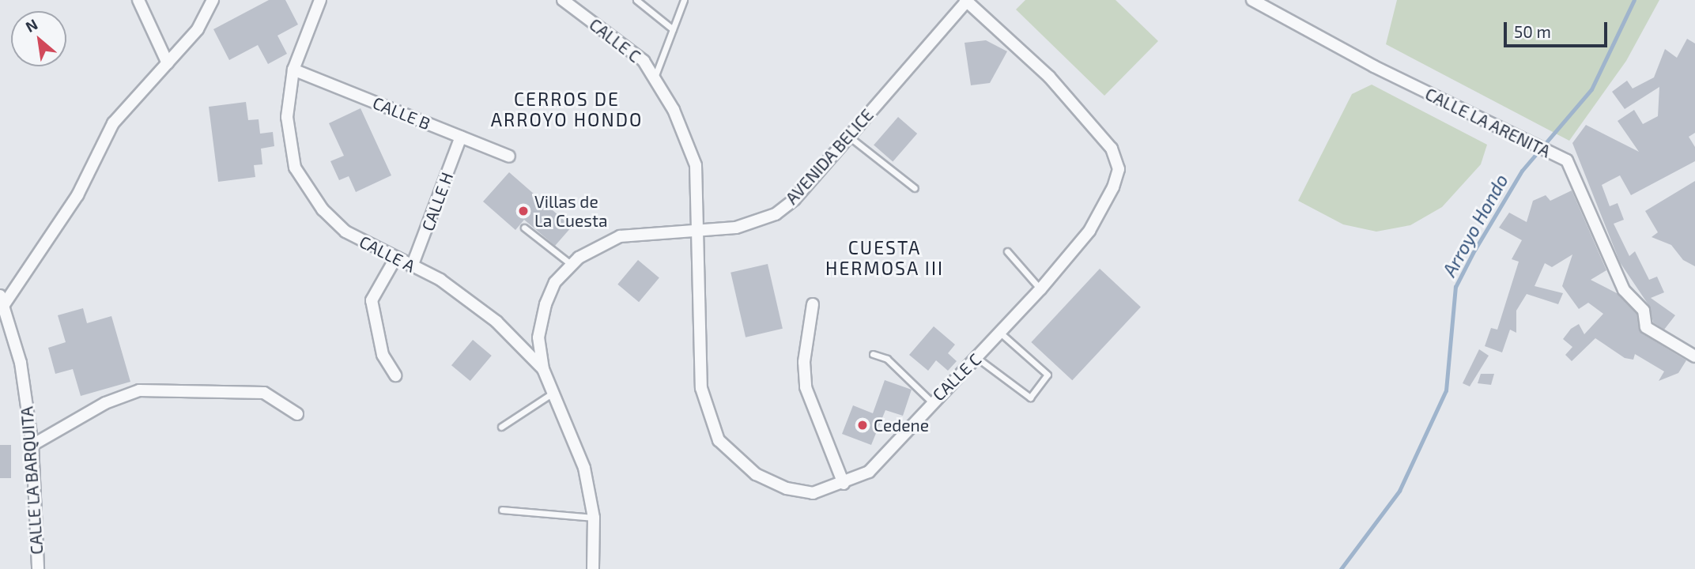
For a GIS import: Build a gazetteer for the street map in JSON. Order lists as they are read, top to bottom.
{
  "streets": {
    "street": [
      "CALLE C",
      "CALLE B",
      "CALLE LA ARENITA",
      "AVENIDA BELICE",
      "CALLE H",
      "CALLE A",
      "CALLE LA BARQUITA"
    ]
  },
  "crossings": [
    ["CALLE C", "AVENIDA BELICE"],
    ["CALLE B", "CALLE H"],
    ["CALLE B", "CALLE A"],
    ["AVENIDA BELICE", "CALLE A"],
    ["CALLE H", "CALLE A"]
  ],
  "districts": ["CERROS DE ARROYO HONDO", "CUESTA HERMOSA III"],
  "water": ["Arroyo Hondo"],
  "places": ["Villas de La Cuesta", "Cedene"],
  "scale_bar": "50 m",
  "north": "top left"
}
